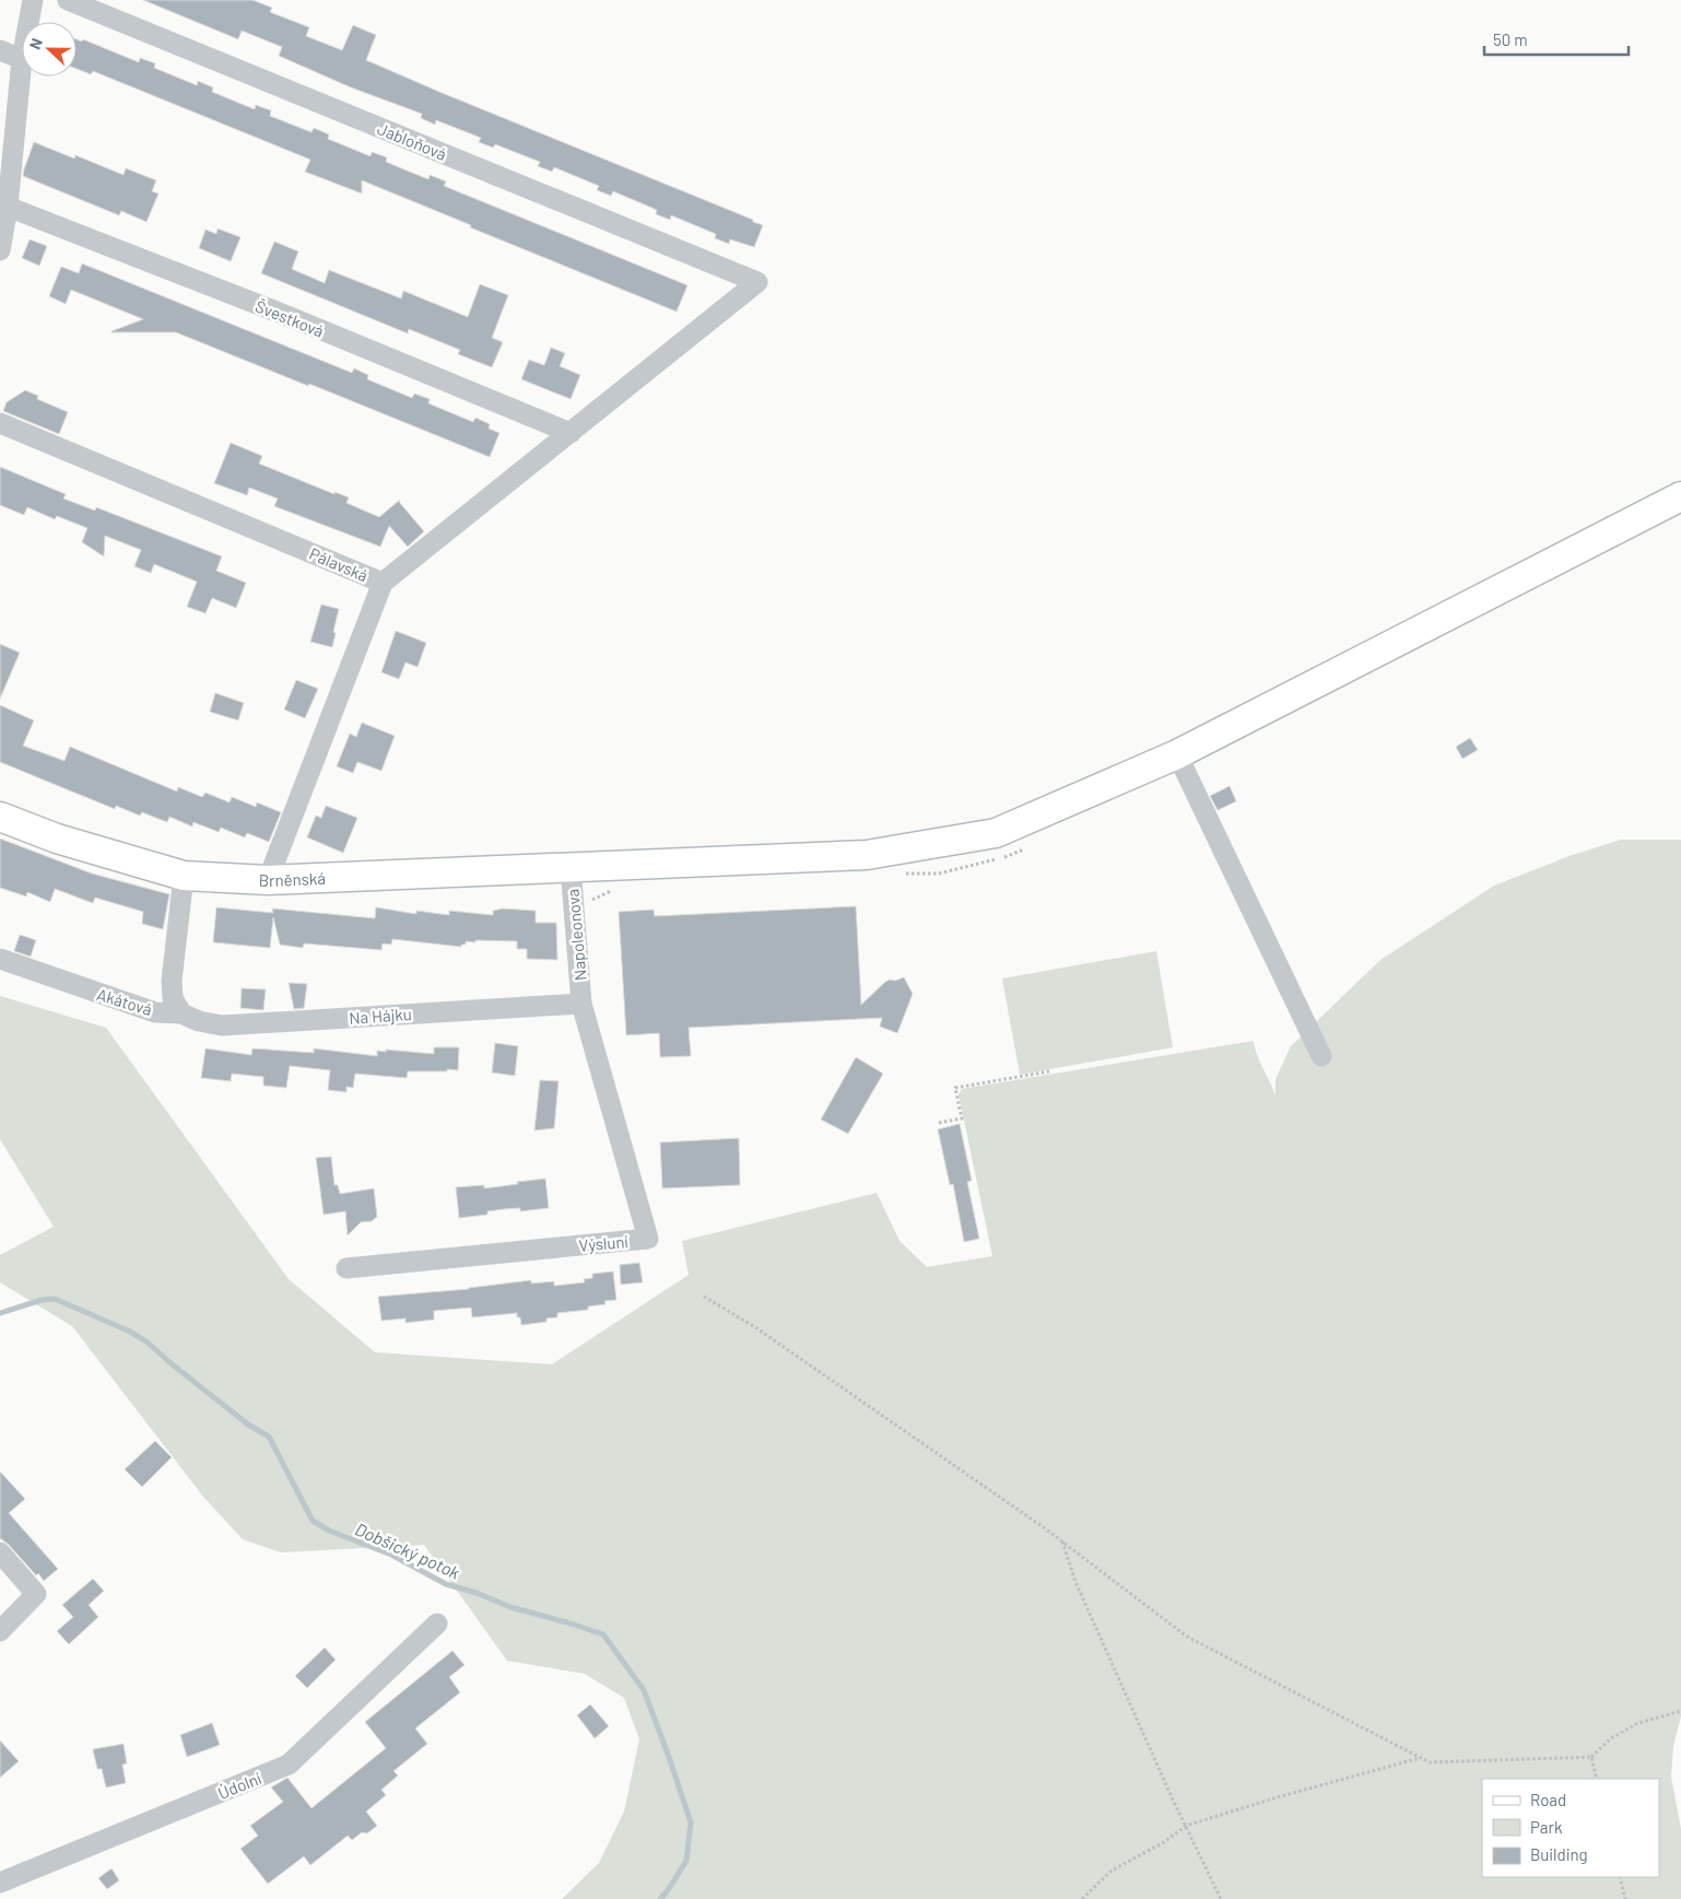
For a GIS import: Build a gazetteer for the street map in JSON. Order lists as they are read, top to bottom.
{
  "streets": {
    "main road": ["Brněnská"],
    "street": [
      "Jabloňová",
      "Švestková",
      "Pálavská",
      "Napoleonova",
      "Akátová",
      "Na Hájku",
      "Výsluní",
      "Údolní"
    ]
  },
  "crossings": [
    ["Jabloňová", "Švestková"],
    ["Pálavská", "Brněnská"],
    ["Brněnská", "Napoleonova"],
    ["Brněnská", "Akátová"],
    ["Napoleonova", "Na Hájku"],
    ["Napoleonova", "Výsluní"],
    ["Akátová", "Na Hájku"],
    ["Na Hájku", "Výsluní"]
  ],
  "water": ["Dobšický potok"],
  "legend": ["Road", "Park", "Building"],
  "scale_bar": "50 m",
  "north": "left"
}
